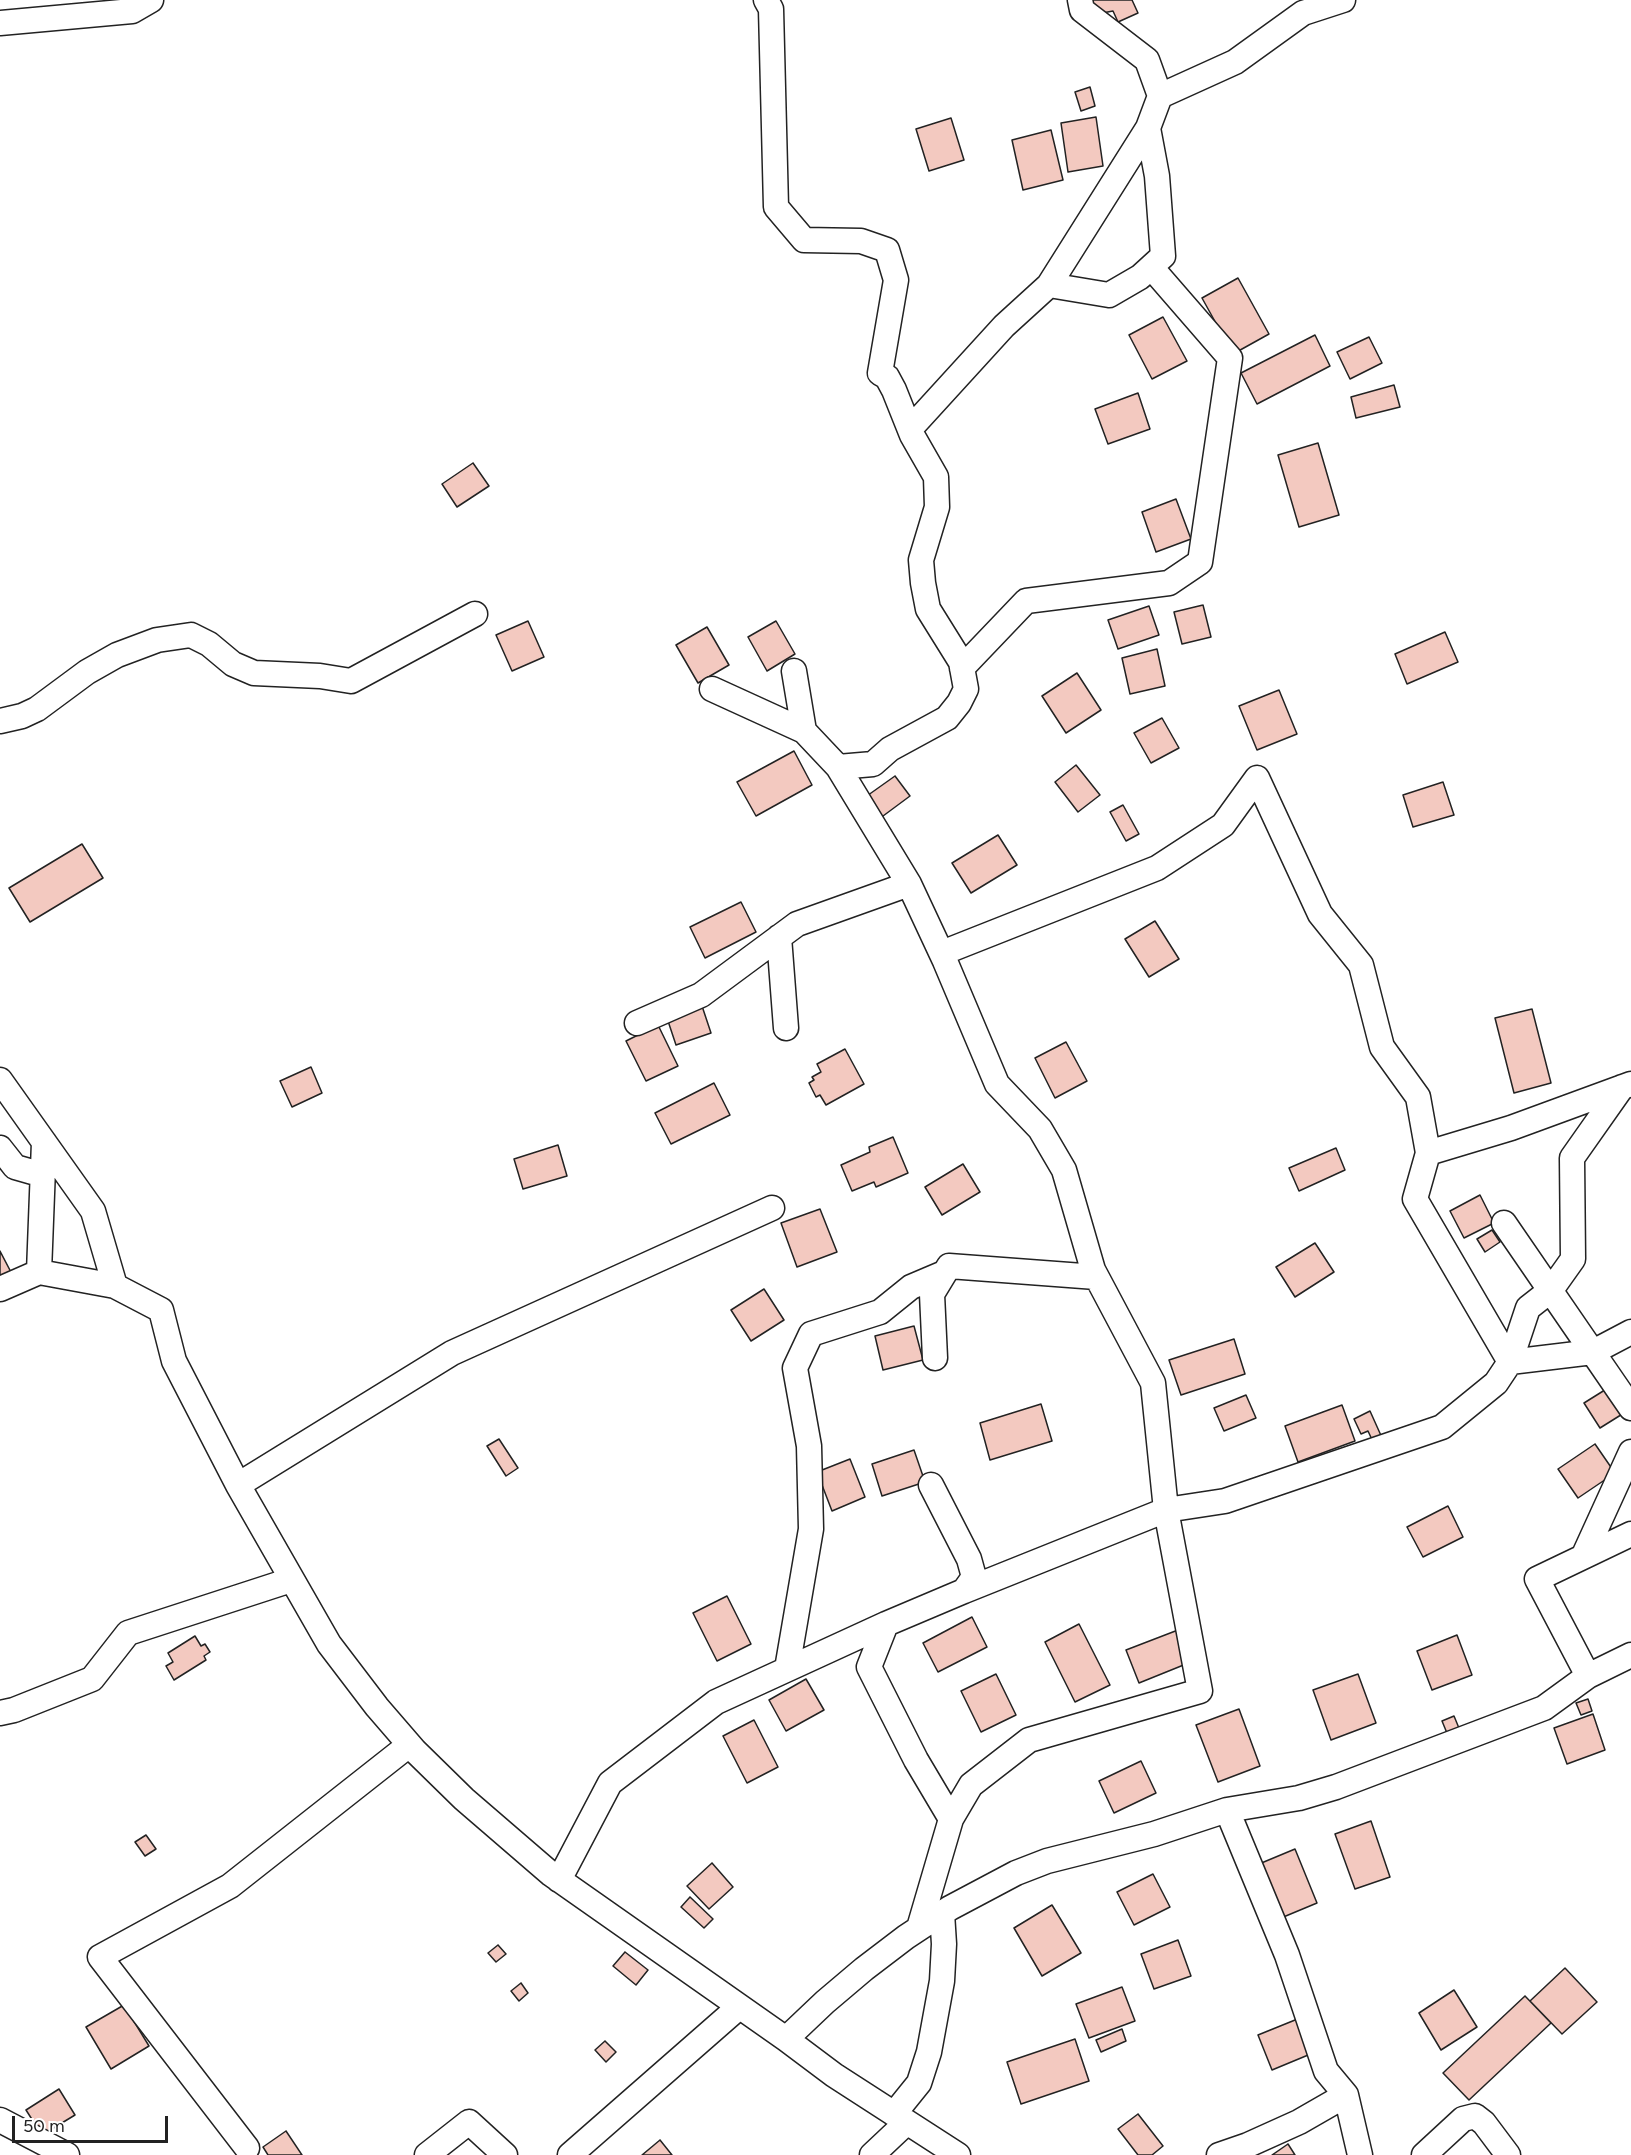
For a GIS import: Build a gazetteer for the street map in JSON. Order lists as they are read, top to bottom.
{
  "scale_bar": "50 m"
}
